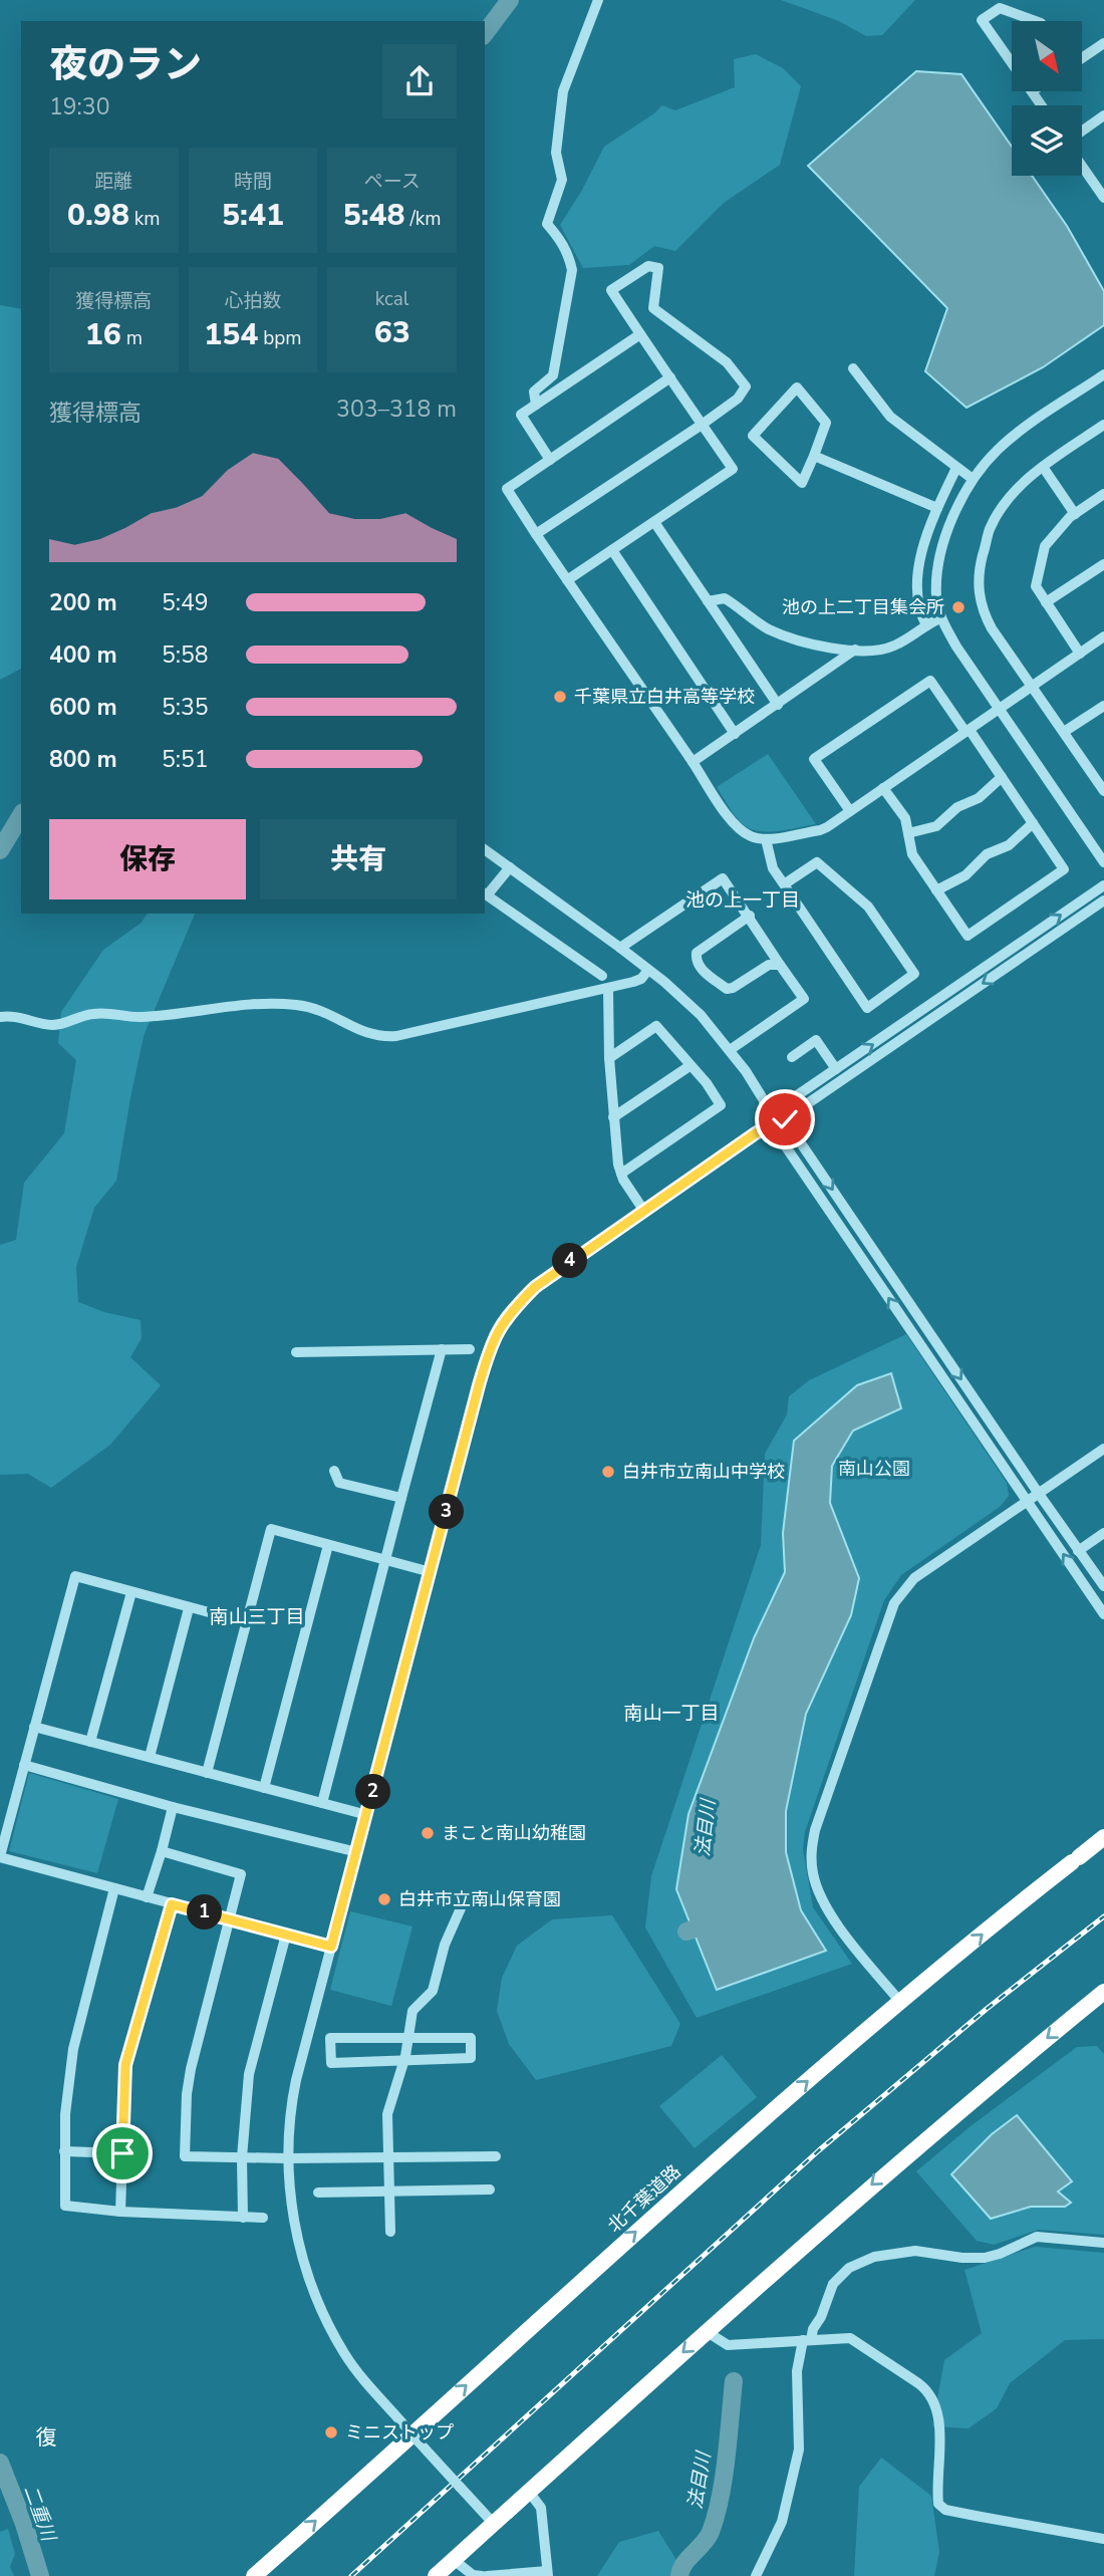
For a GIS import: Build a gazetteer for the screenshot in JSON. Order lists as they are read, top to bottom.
{
  "streets": {
    "highway": ["北千葉道路"]
  },
  "districts": [
    "池の上一丁目",
    "南山三丁目",
    "南山一丁目",
    "復"
  ],
  "water": ["法目川", "二重川"],
  "parks": ["南山公園"],
  "places": [
    "池の上二丁目集会所",
    "千葉県立白井高等学校",
    "白井市立南山中学校",
    "まこと南山幼稚園",
    "白井市立南山保育園",
    "ミニストップ"
  ],
  "north": "bottom right",
  "page": {
    "heading": ["夜のラン", "19:30"],
    "stats": [
      ["距離", "0.98 km"],
      ["時間", "5:41"],
      ["ペース", "5:48 /km"],
      ["獲得標高", "16 m"],
      ["心拍数", "154 bpm"],
      ["kcal", "63"]
    ],
    "chart": ["獲得標高", "303–318 m"],
    "list": [
      {
        "name": "200 m",
        "note": "5:49"
      },
      {
        "name": "400 m",
        "note": "5:58"
      },
      {
        "name": "600 m",
        "note": "5:35"
      },
      {
        "name": "800 m",
        "note": "5:51"
      }
    ],
    "buttons": ["保存", "共有"],
    "pins": [
      "4",
      "3",
      "2",
      "1"
    ]
  }
}
